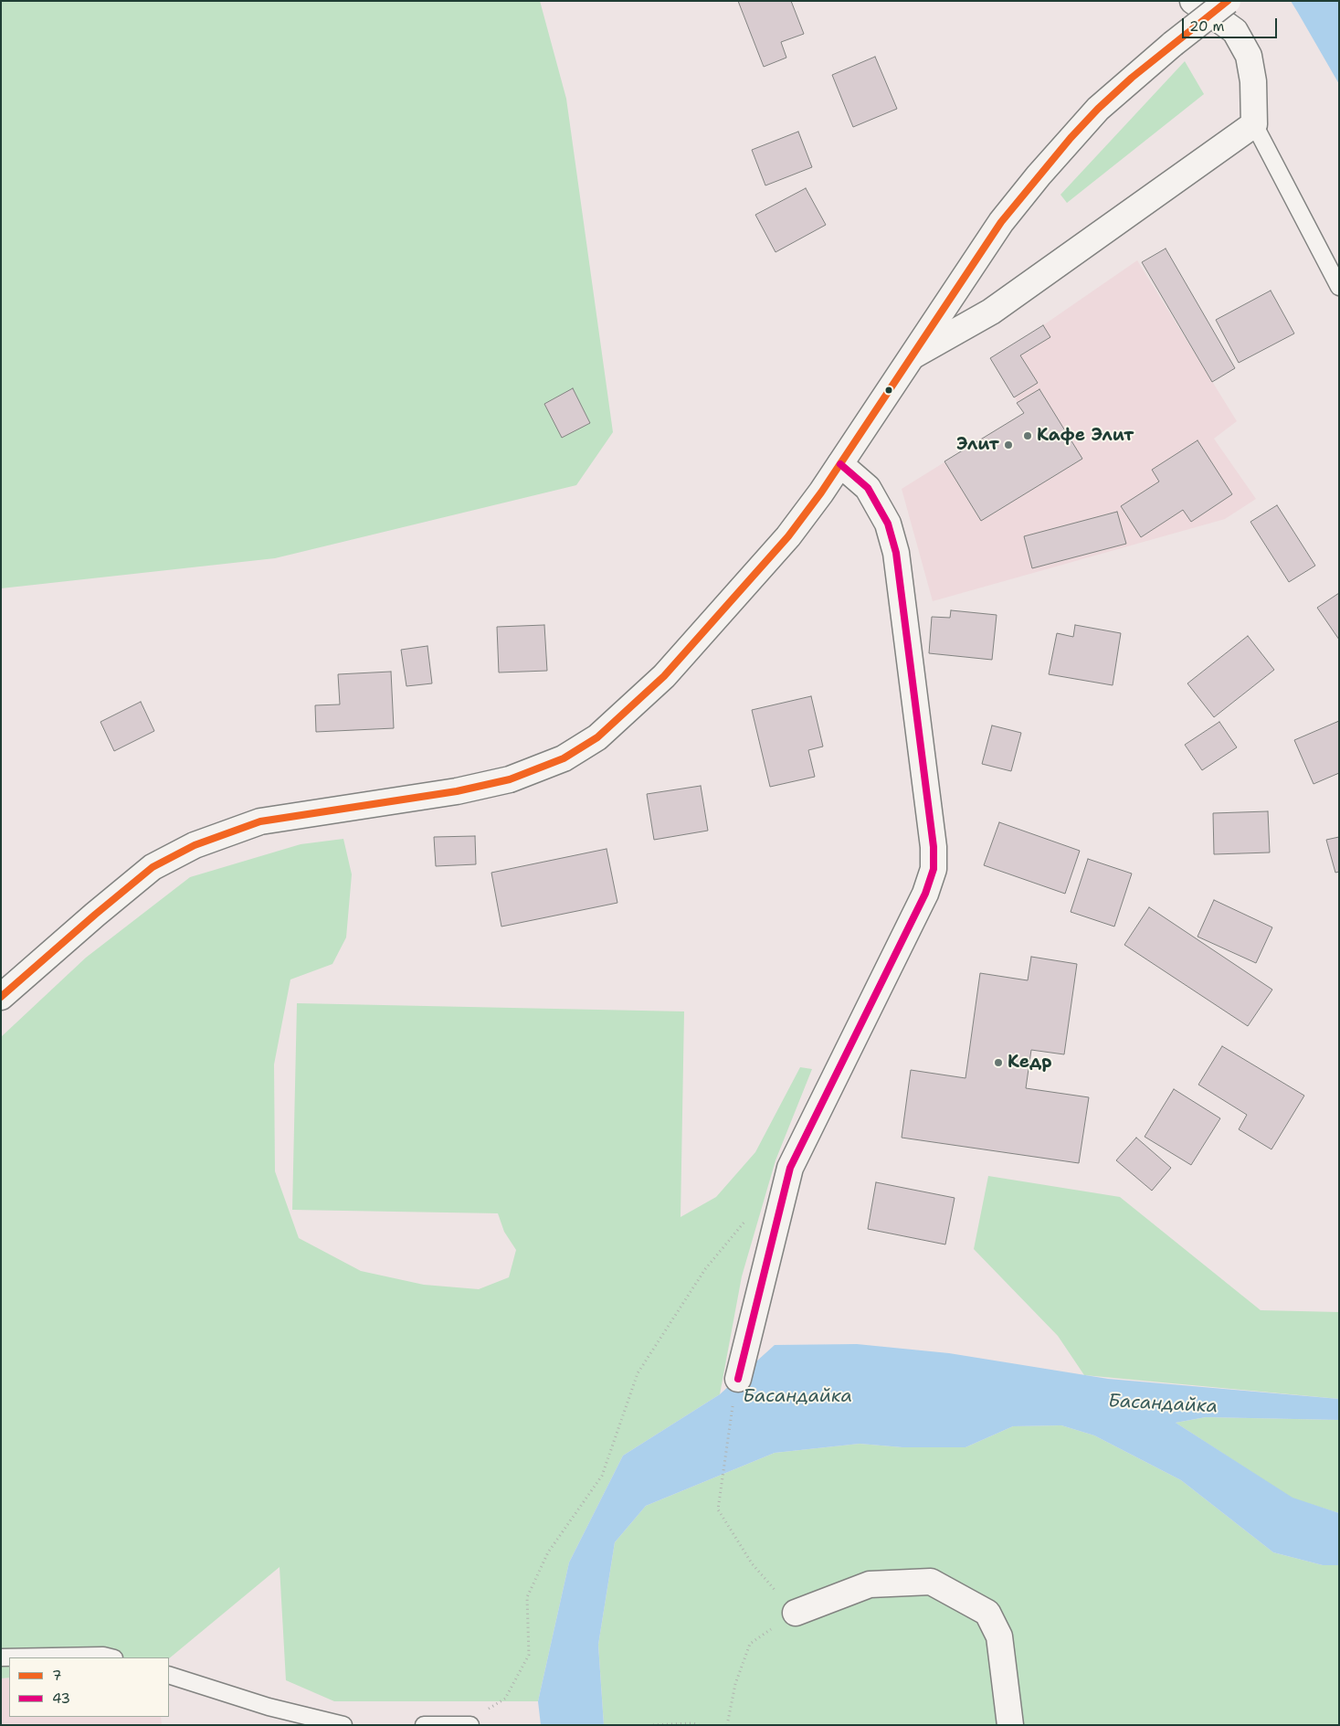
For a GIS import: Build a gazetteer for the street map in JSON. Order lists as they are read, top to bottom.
{
  "water": ["Басандайка"],
  "places": ["Кафе Элит", "Элит", "Кедр"],
  "lines": ["transit line 7", "transit line 43"],
  "legend": ["7", "43"],
  "scale_bar": "20 m"
}
